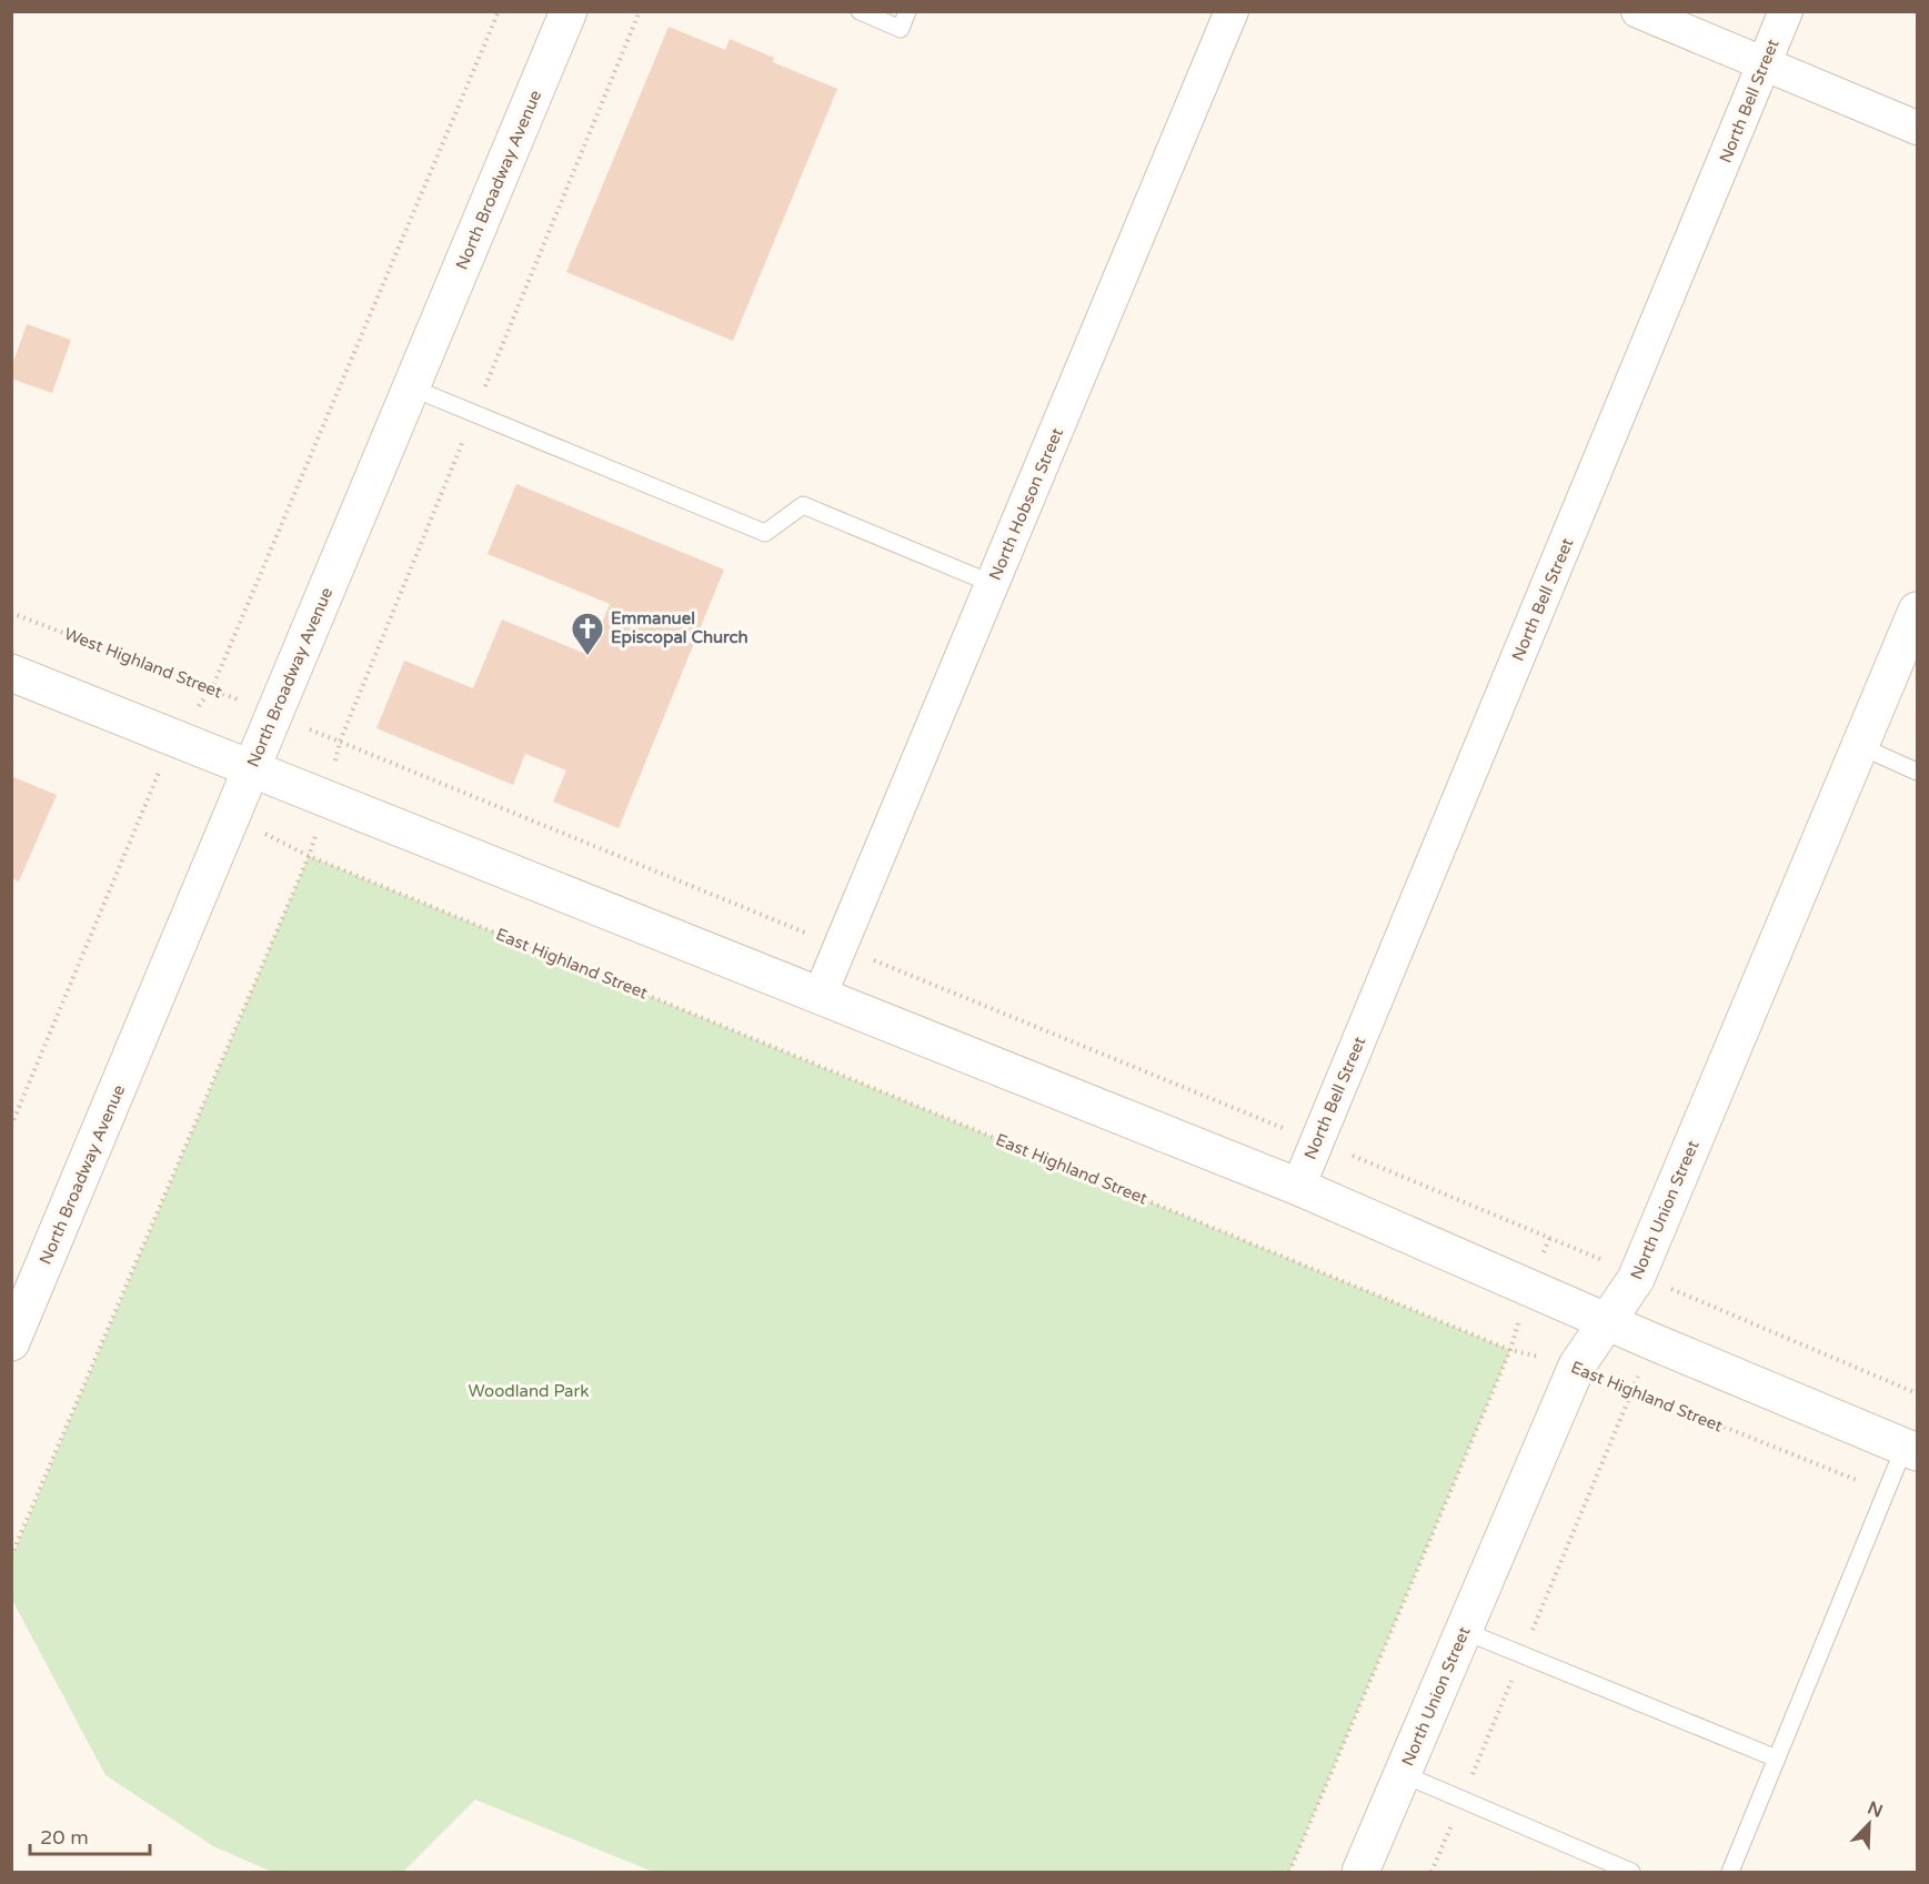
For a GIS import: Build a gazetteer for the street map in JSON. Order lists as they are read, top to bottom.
{
  "streets": {
    "street": [
      "North Bell Street",
      "North Broadway Avenue",
      "North Hobson Street",
      "North Union Street"
    ],
    "path": ["West Highland Street", "East Highland Street"]
  },
  "crossings": [
    ["North Broadway Avenue", "West Highland Street"],
    ["North Broadway Avenue", "East Highland Street"],
    ["East Highland Street", "North Union Street"]
  ],
  "parks": ["Woodland Park"],
  "places": {
    "church": ["Emmanuel Episcopal Church"]
  },
  "scale_bar": "20 m",
  "north": "top right"
}
